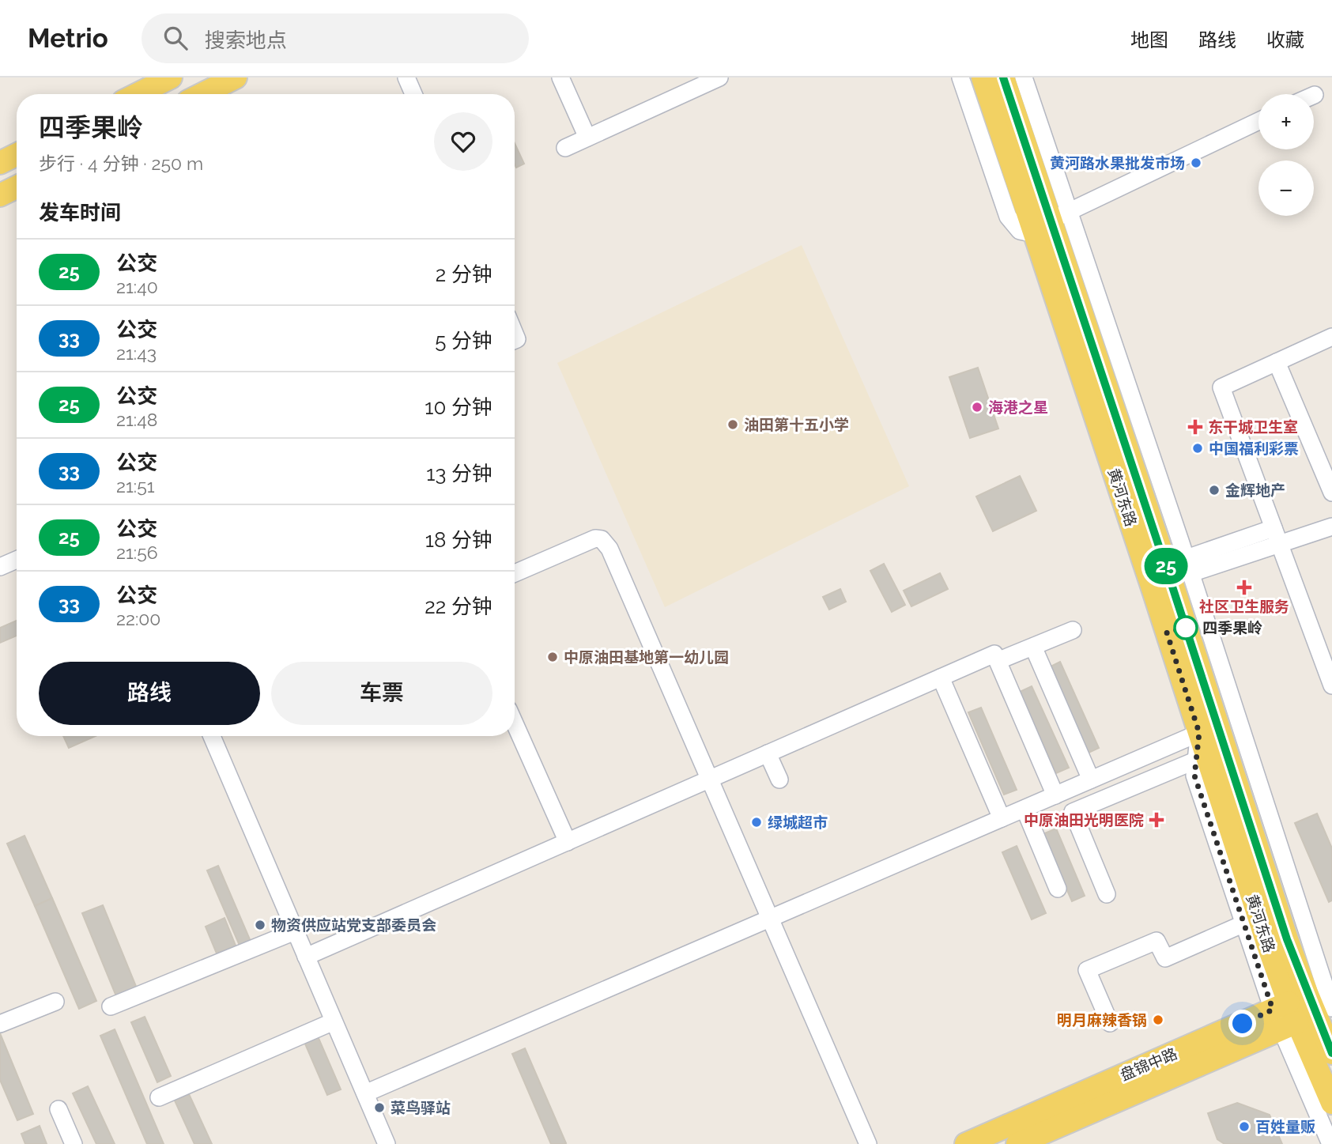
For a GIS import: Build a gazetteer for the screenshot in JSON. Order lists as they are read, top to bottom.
{
  "streets": {
    "main road": ["黄河东路", "盘锦中路"]
  },
  "crossings": [
    ["黄河东路", "盘锦中路"]
  ],
  "places": {
    "other": [
      "黄河路水果批发市场",
      "海港之星",
      "油田第十五小学",
      "中国福利彩票",
      "金辉地产",
      "四季果岭",
      "中原油田基地第一幼儿园",
      "绿城超市",
      "物资供应站党支部委员会",
      "明月麻辣香锅",
      "菜鸟驿站",
      "百姓量贩"
    ],
    "health": ["东干城卫生室", "社区卫生服务", "中原油田光明医院"]
  },
  "lines": ["bus line 25"],
  "page": {
    "header": "Metrio",
    "search": "搜索地点",
    "nav": ["地图", "路线", "收藏"],
    "on_map": "25",
    "map_buttons": ["+", "−"],
    "heading": [
      ["四季果岭", "步行 · 4 分钟 · 250 m"],
      "发车时间"
    ],
    "list": [
      {
        "mark": "25",
        "name": "公交",
        "note": "21:40",
        "value": "2 分钟"
      },
      {
        "mark": "33",
        "name": "公交",
        "note": "21:43",
        "value": "5 分钟"
      },
      {
        "mark": "25",
        "name": "公交",
        "note": "21:48",
        "value": "10 分钟"
      },
      {
        "mark": "33",
        "name": "公交",
        "note": "21:51",
        "value": "13 分钟"
      },
      {
        "mark": "25",
        "name": "公交",
        "note": "21:56",
        "value": "18 分钟"
      },
      {
        "mark": "33",
        "name": "公交",
        "note": "22:00",
        "value": "22 分钟"
      }
    ],
    "buttons": ["路线", "车票"]
  }
}
